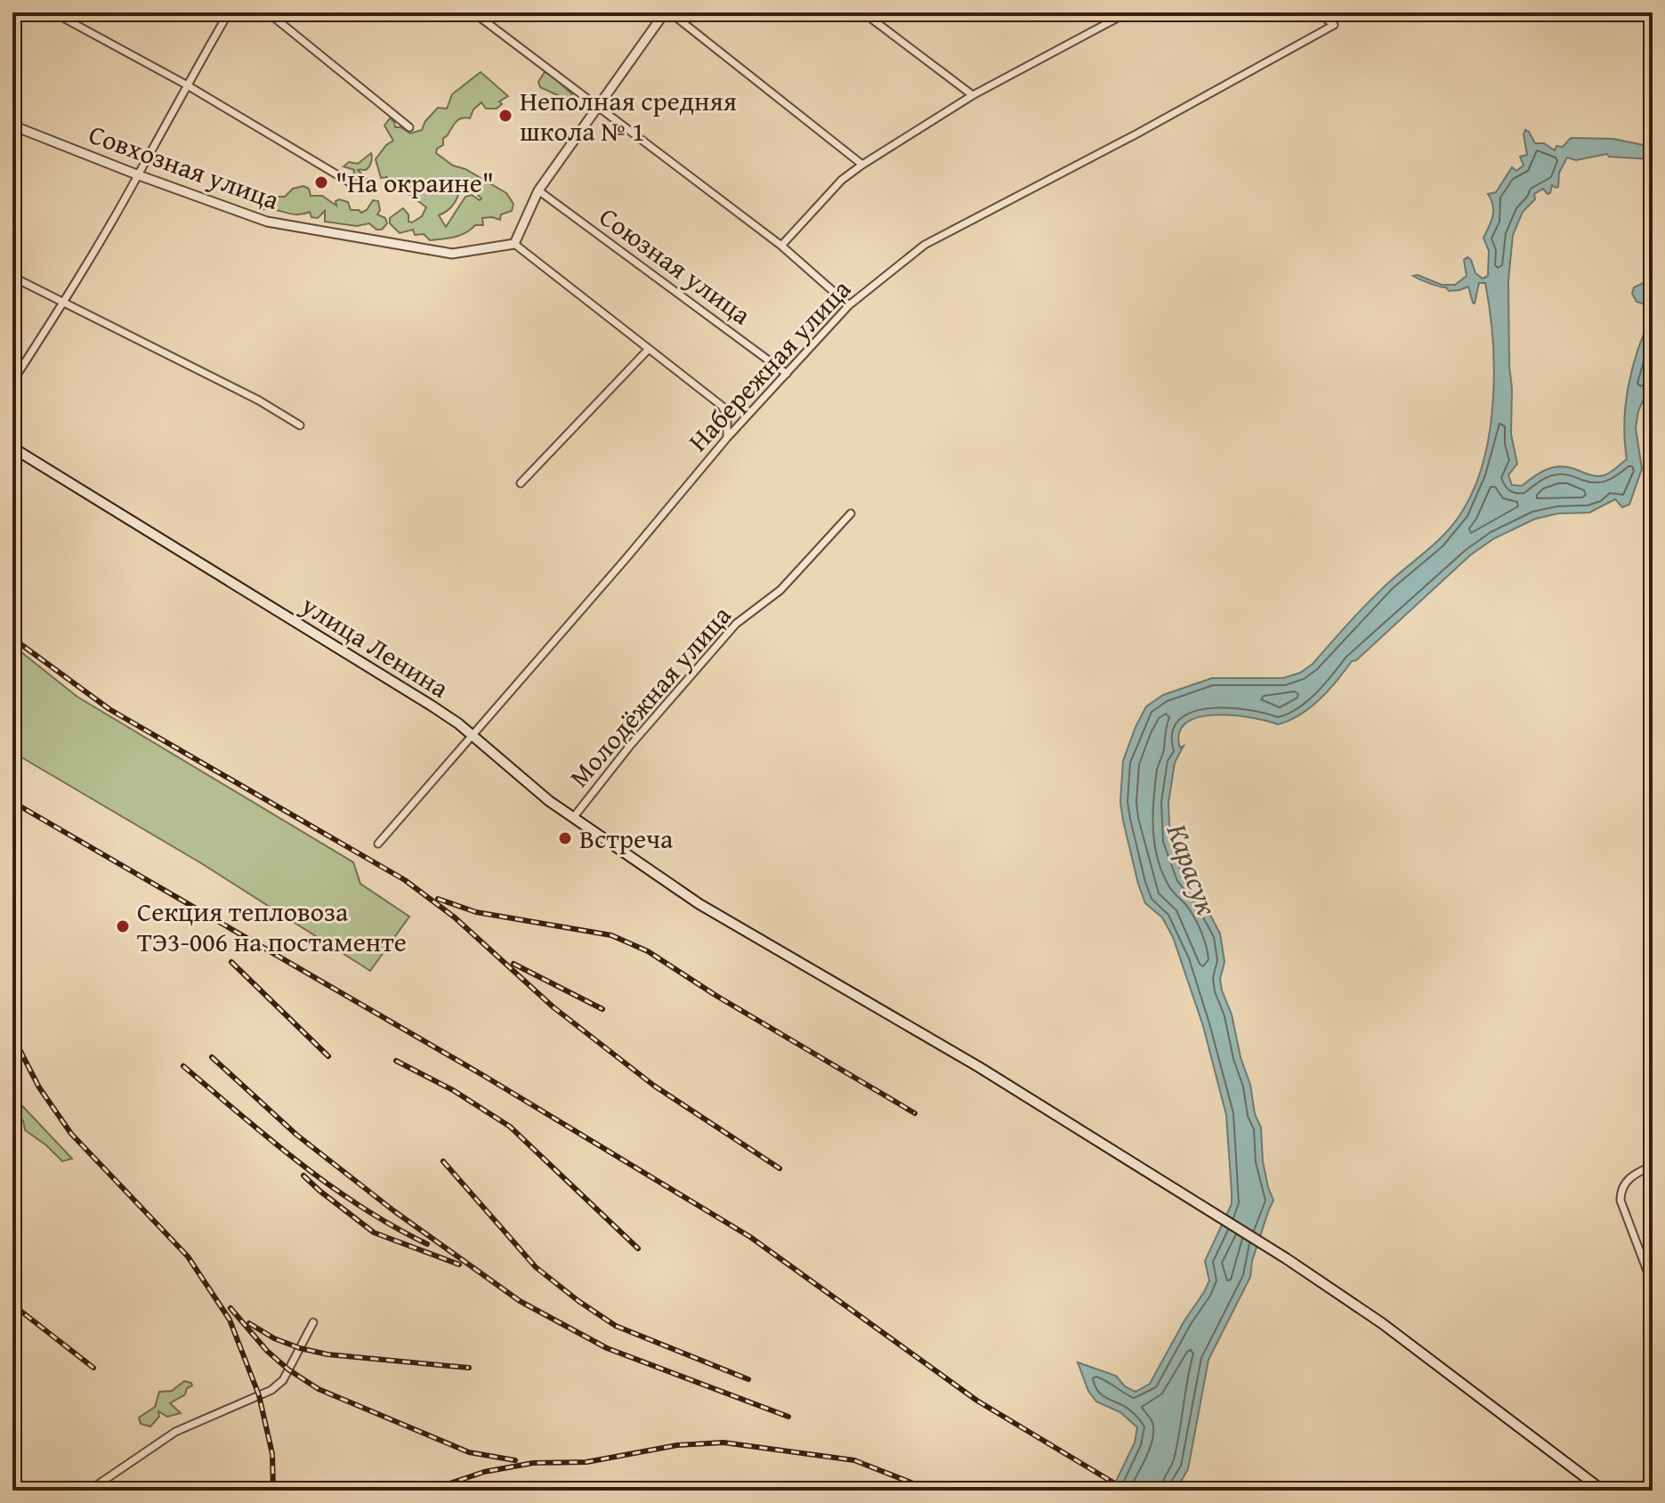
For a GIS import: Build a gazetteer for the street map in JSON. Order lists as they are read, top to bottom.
{
  "streets": {
    "main road": ["улица Ленина"],
    "street": [
      "Совхозная улица",
      "Союзная улица",
      "Набережная улица",
      "Молодёжная улица"
    ]
  },
  "crossings": [
    ["Союзная улица", "Набережная улица"],
    ["Набережная улица", "улица Ленина"],
    ["улица Ленина", "Молодёжная улица"]
  ],
  "water": ["Карасук"],
  "places": [
    "Неполная средняя школа № 1",
    "\"На окраине\"",
    "Встреча",
    "Секция тепловоза ТЭ3-006 на постаменте"
  ]
}
